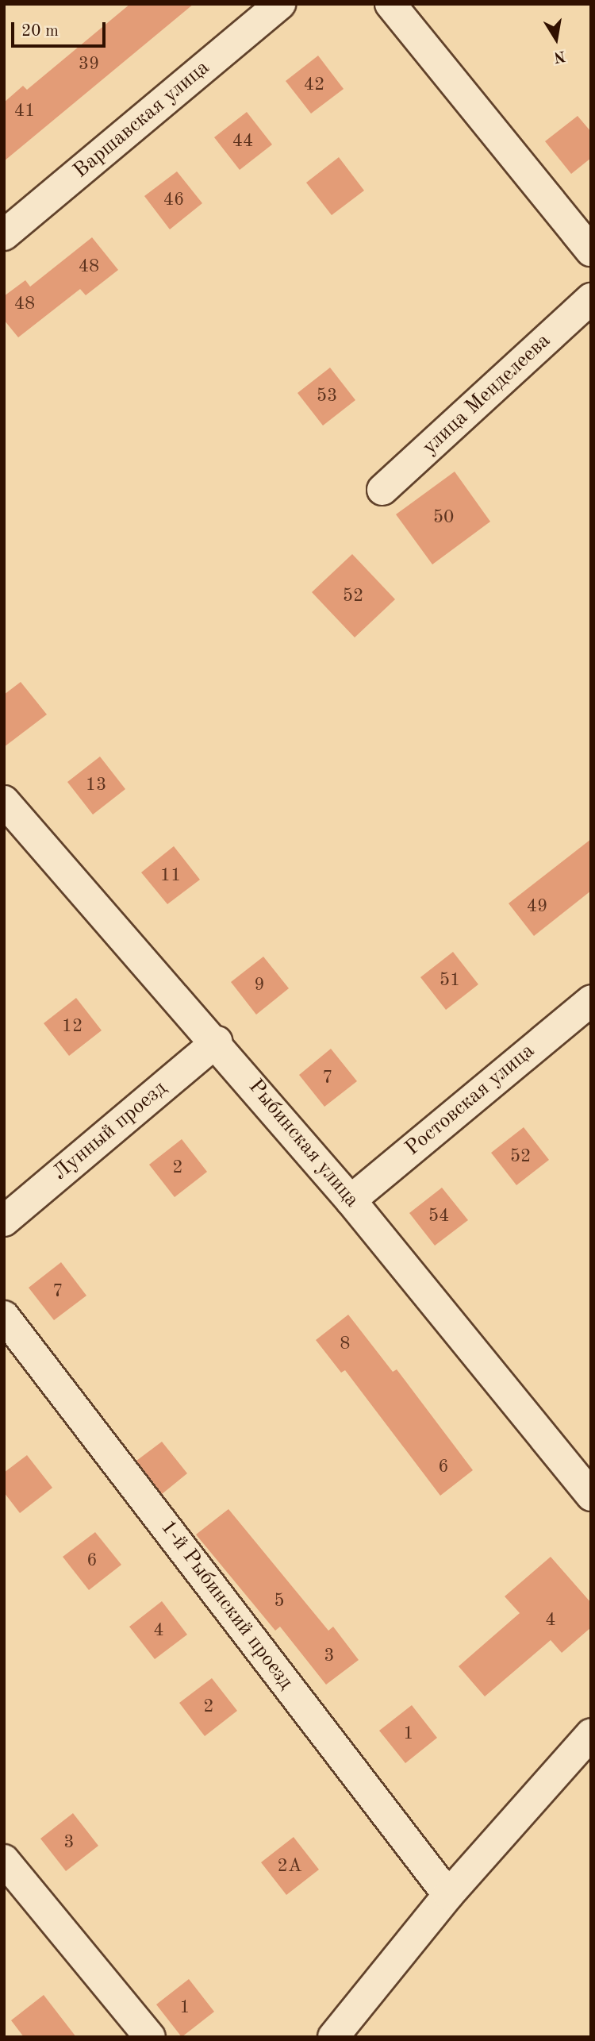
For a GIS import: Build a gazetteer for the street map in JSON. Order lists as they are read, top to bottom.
{
  "streets": {
    "street": [
      "Варшавская улица",
      "улица Менделеева",
      "Ростовская улица",
      "Лунный проезд",
      "Рыбинская улица",
      "1-й Рыбинский проезд"
    ]
  },
  "crossings": [
    ["Ростовская улица", "Рыбинская улица"],
    ["Лунный проезд", "Рыбинская улица"]
  ],
  "house_numbers": [
    "39",
    "42",
    "41",
    "44",
    "46",
    "48",
    "48",
    "53",
    "50",
    "52",
    "13",
    "11",
    "49",
    "51",
    "9",
    "12",
    "7",
    "52",
    "2",
    "54",
    "7",
    "8",
    "6",
    "6",
    "5",
    "4",
    "4",
    "3",
    "2",
    "1",
    "3",
    "2А",
    "1"
  ],
  "scale_bar": "20 m",
  "north": "bottom"
}
